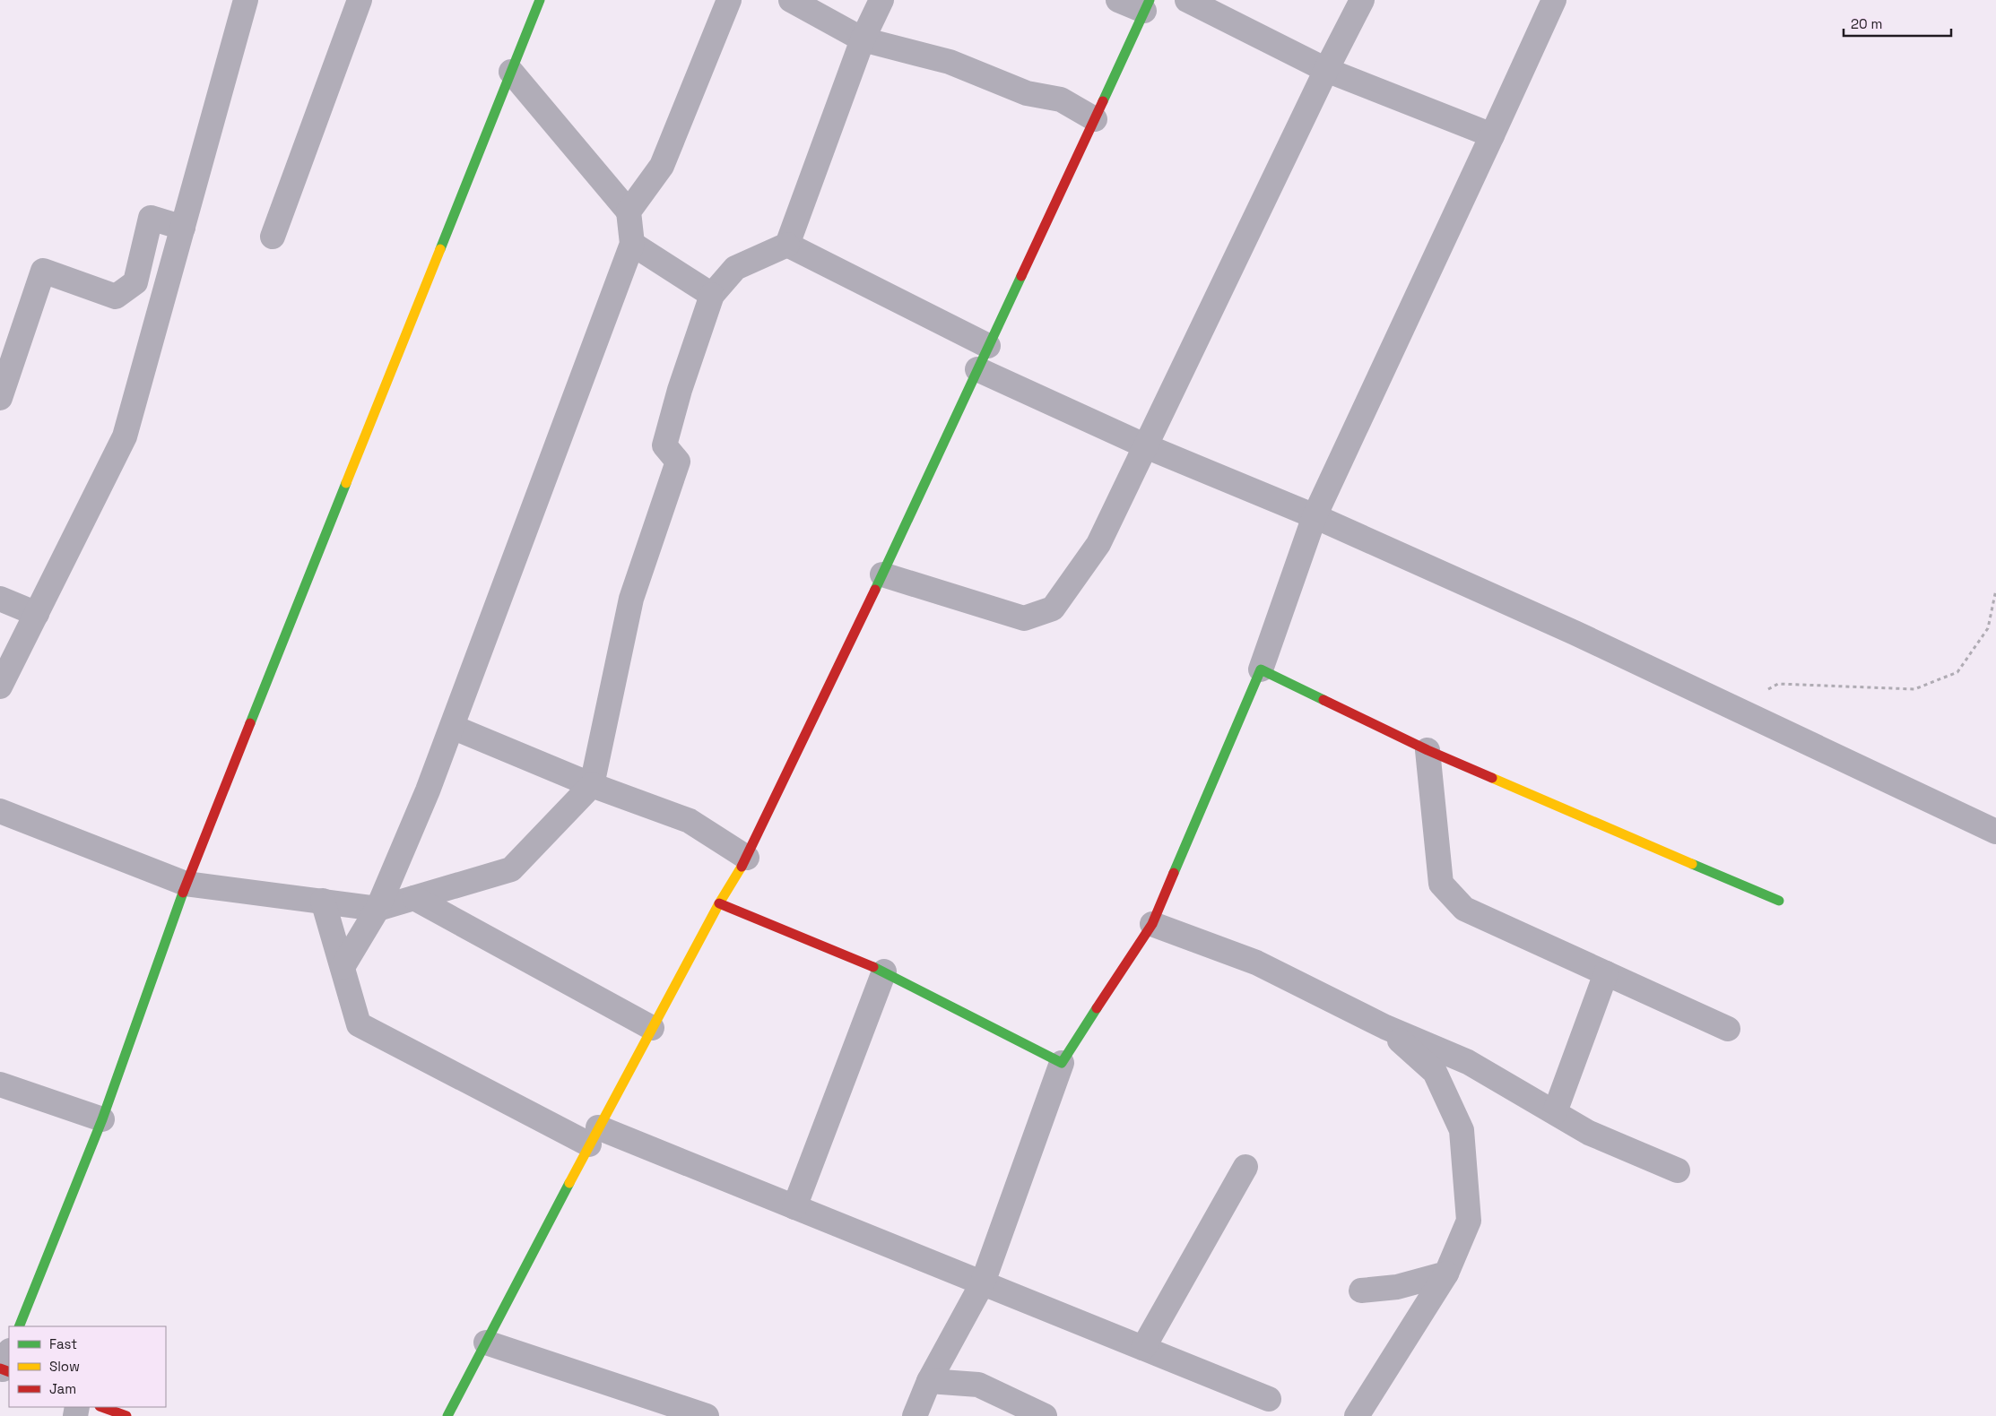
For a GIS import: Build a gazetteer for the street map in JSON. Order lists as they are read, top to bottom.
{
  "legend": ["Fast", "Slow", "Jam"],
  "scale_bar": "20 m"
}
